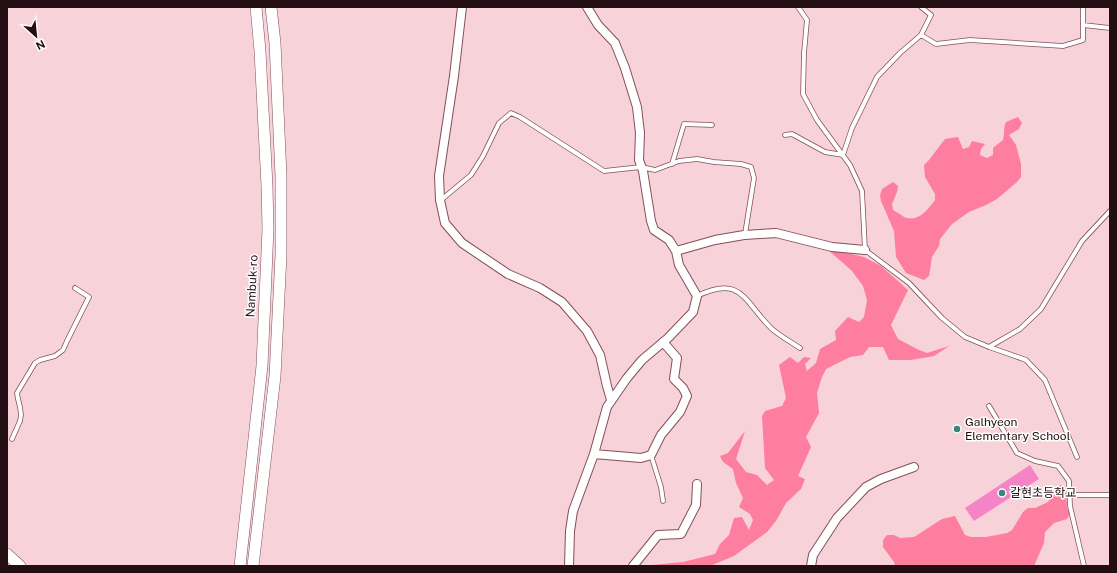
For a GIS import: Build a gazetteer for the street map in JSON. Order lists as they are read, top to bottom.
{
  "streets": {
    "main road": ["Nambuk-ro"]
  },
  "places": ["Galhyeon Elementary School", "갈현초등학교"],
  "north": "bottom right"
}
